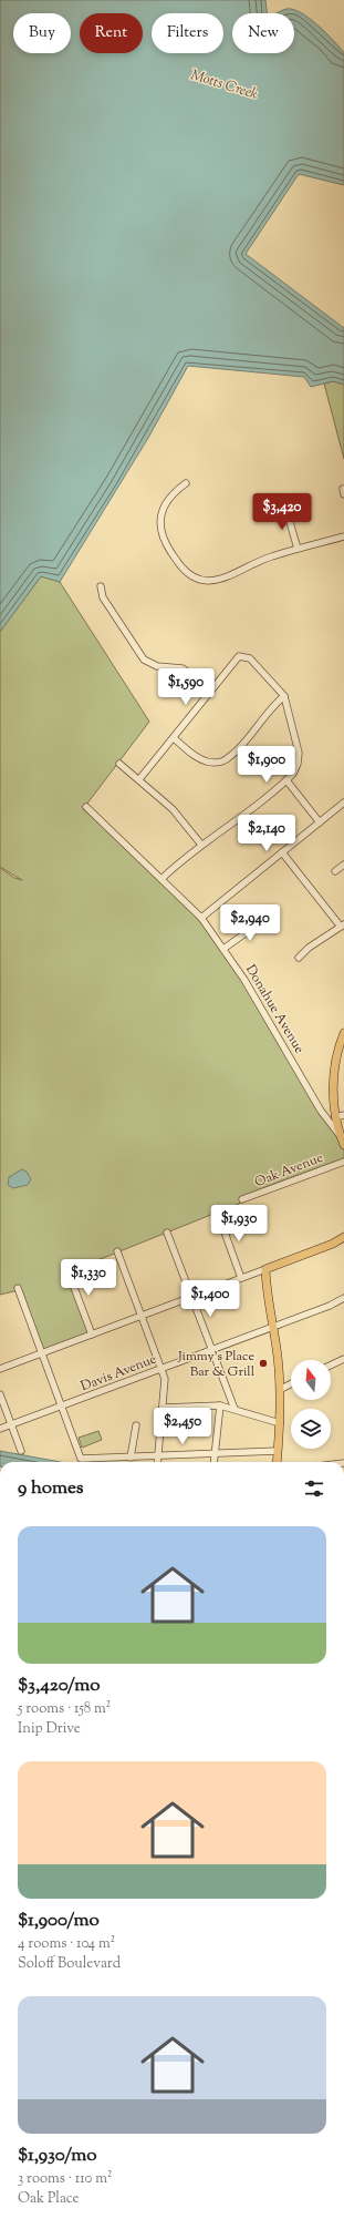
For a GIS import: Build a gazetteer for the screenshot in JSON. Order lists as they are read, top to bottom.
{
  "streets": {
    "street": ["Donahue Avenue", "Oak Avenue", "Davis Avenue"]
  },
  "water": ["Motts Creek"],
  "places": ["Jimmy's Place Bar & Grill"],
  "north": "top",
  "page": {
    "chip": [
      "Buy",
      "Rent",
      "Filters",
      "New"
    ],
    "price": [
      "$3,420",
      "$1,590",
      "$1,900",
      "$2,140",
      "$2,940",
      "$1,930",
      "$1,330",
      "$1,400",
      "$2,450"
    ],
    "heading": "9 homes",
    "list": [
      {
        "name": "$3,420/mo",
        "note": "5 rooms · 158 m² · Inip Drive"
      },
      {
        "name": "$1,900/mo",
        "note": "4 rooms · 104 m² · Soloff Boulevard"
      },
      {
        "name": "$1,930/mo",
        "note": "3 rooms · 110 m² · Oak Place"
      }
    ]
  }
}
